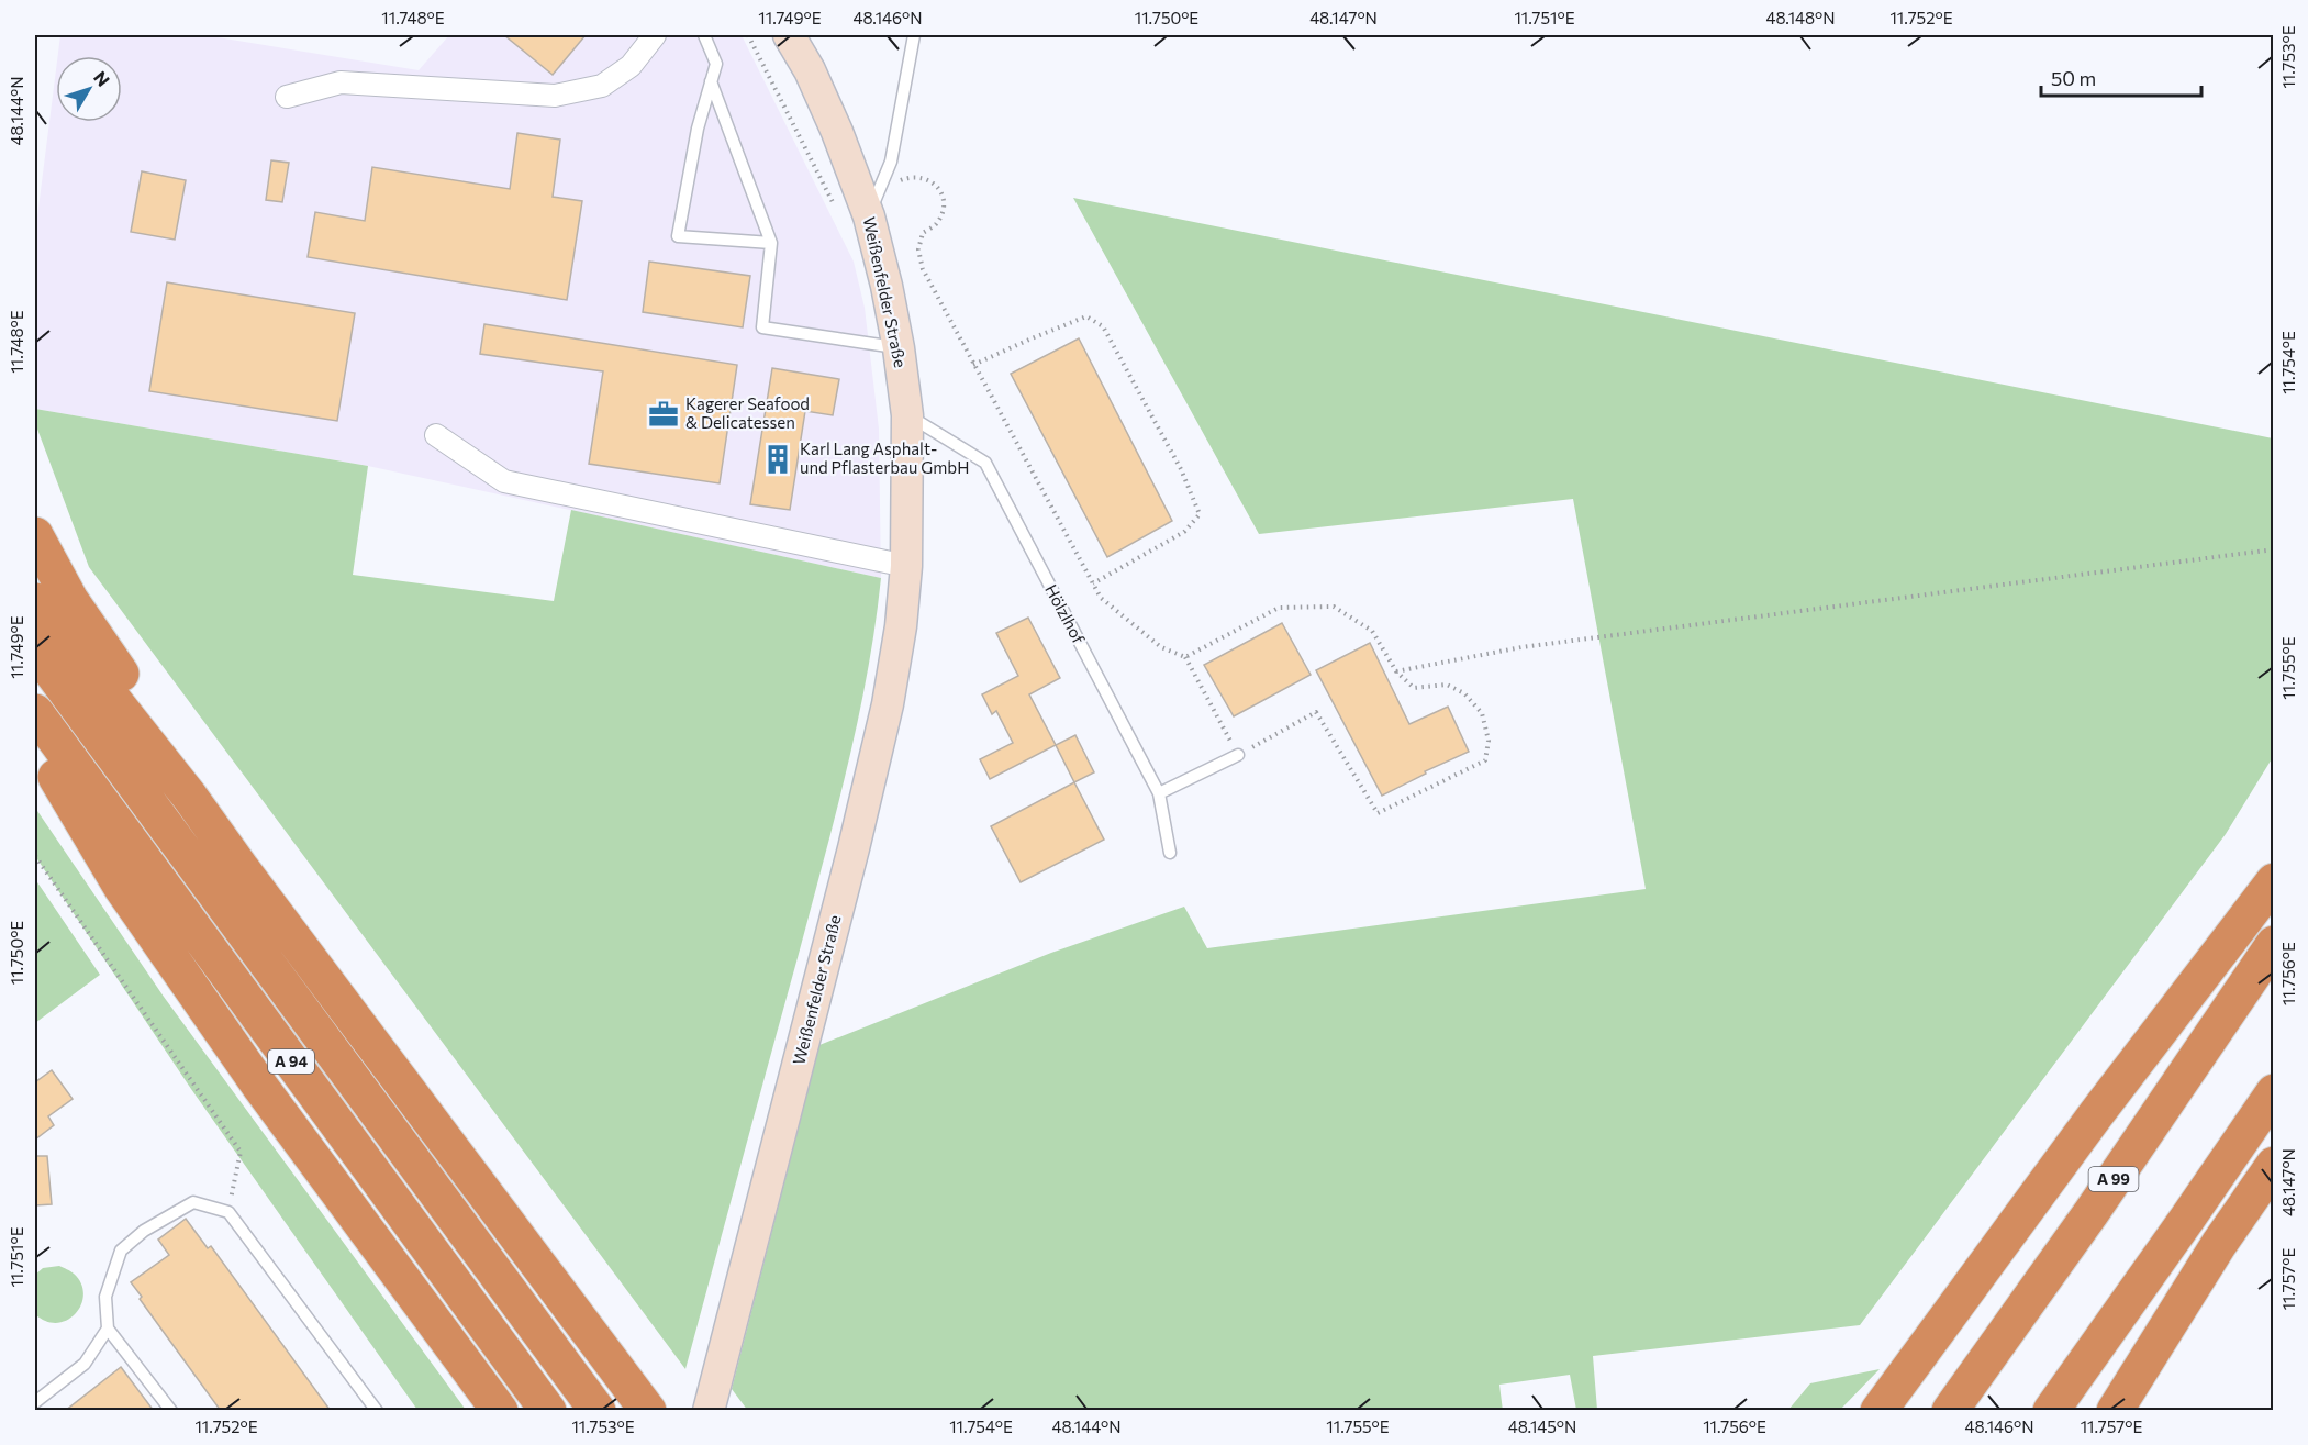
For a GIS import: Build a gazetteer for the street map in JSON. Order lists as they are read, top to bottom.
{
  "streets": {
    "highway": ["A 94", "A 99"],
    "street": ["Weißenfelder Straße"],
    "lane": ["Hölzlhof"]
  },
  "crossings": [
    ["Weißenfelder Straße", "Hölzlhof"]
  ],
  "places": {
    "office": ["Kagerer Seafood & Delicatessen"],
    "building": ["Karl Lang Asphalt- und Pflasterbau GmbH"]
  },
  "scale_bar": "50 m",
  "north": "top right",
  "coordinates": [
    "11.748°E",
    "11.749°E",
    "48.146°N",
    "11.750°E",
    "48.147°N",
    "11.751°E",
    "48.148°N",
    "11.752°E",
    "11.753°E",
    "48.144°N",
    "11.754°E",
    "11.755°E",
    "11.756°E",
    "11.757°E",
    "48.145°N"
  ]
}
